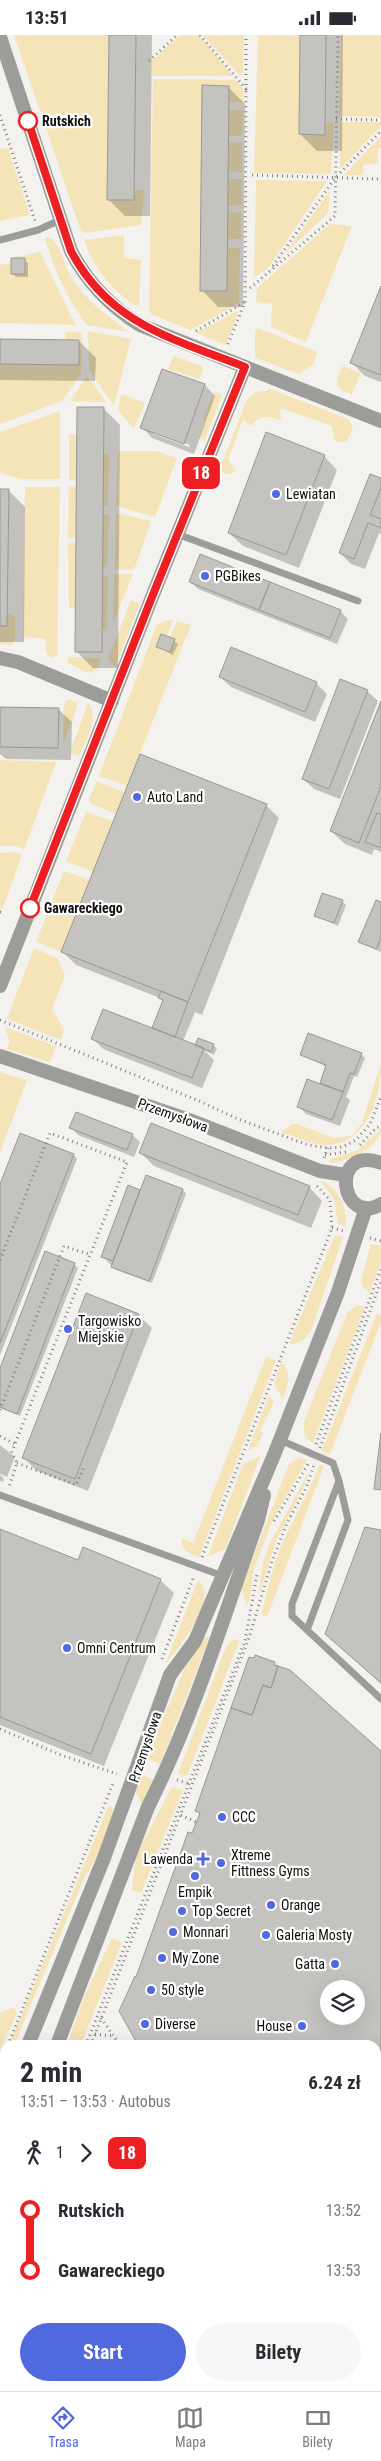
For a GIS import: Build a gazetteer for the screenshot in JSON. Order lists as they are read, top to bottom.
{
  "streets": {
    "street": ["Przemysłowa"]
  },
  "places": {
    "other": [
      "Rutskich",
      "Lewiatan",
      "PGBikes",
      "Auto Land",
      "Gawareckiego",
      "Targowisko Miejskie",
      "Omni Centrum",
      "CCC",
      "Xtreme Fittness Gyms",
      "Empik",
      "Orange",
      "Top Secret",
      "Monnari",
      "Galeria Mosty",
      "My Zone",
      "Gatta",
      "50 style",
      "Diverse",
      "House"
    ],
    "health": ["Lawenda"]
  },
  "lines": ["bus line 18"],
  "page": {
    "status": "13:51",
    "on_map": "18",
    "heading": ["2 min", "13:51 – 13:53 · Autobus", "6.24 zł"],
    "legs": ["1", "18"],
    "list": [
      {
        "name": "Rutskich",
        "value": "13:52"
      },
      {
        "name": "Gawareckiego",
        "value": "13:53"
      }
    ],
    "buttons": ["Start", "Bilety"],
    "tabs": ["Trasa", "Mapa", "Bilety"]
  }
}
